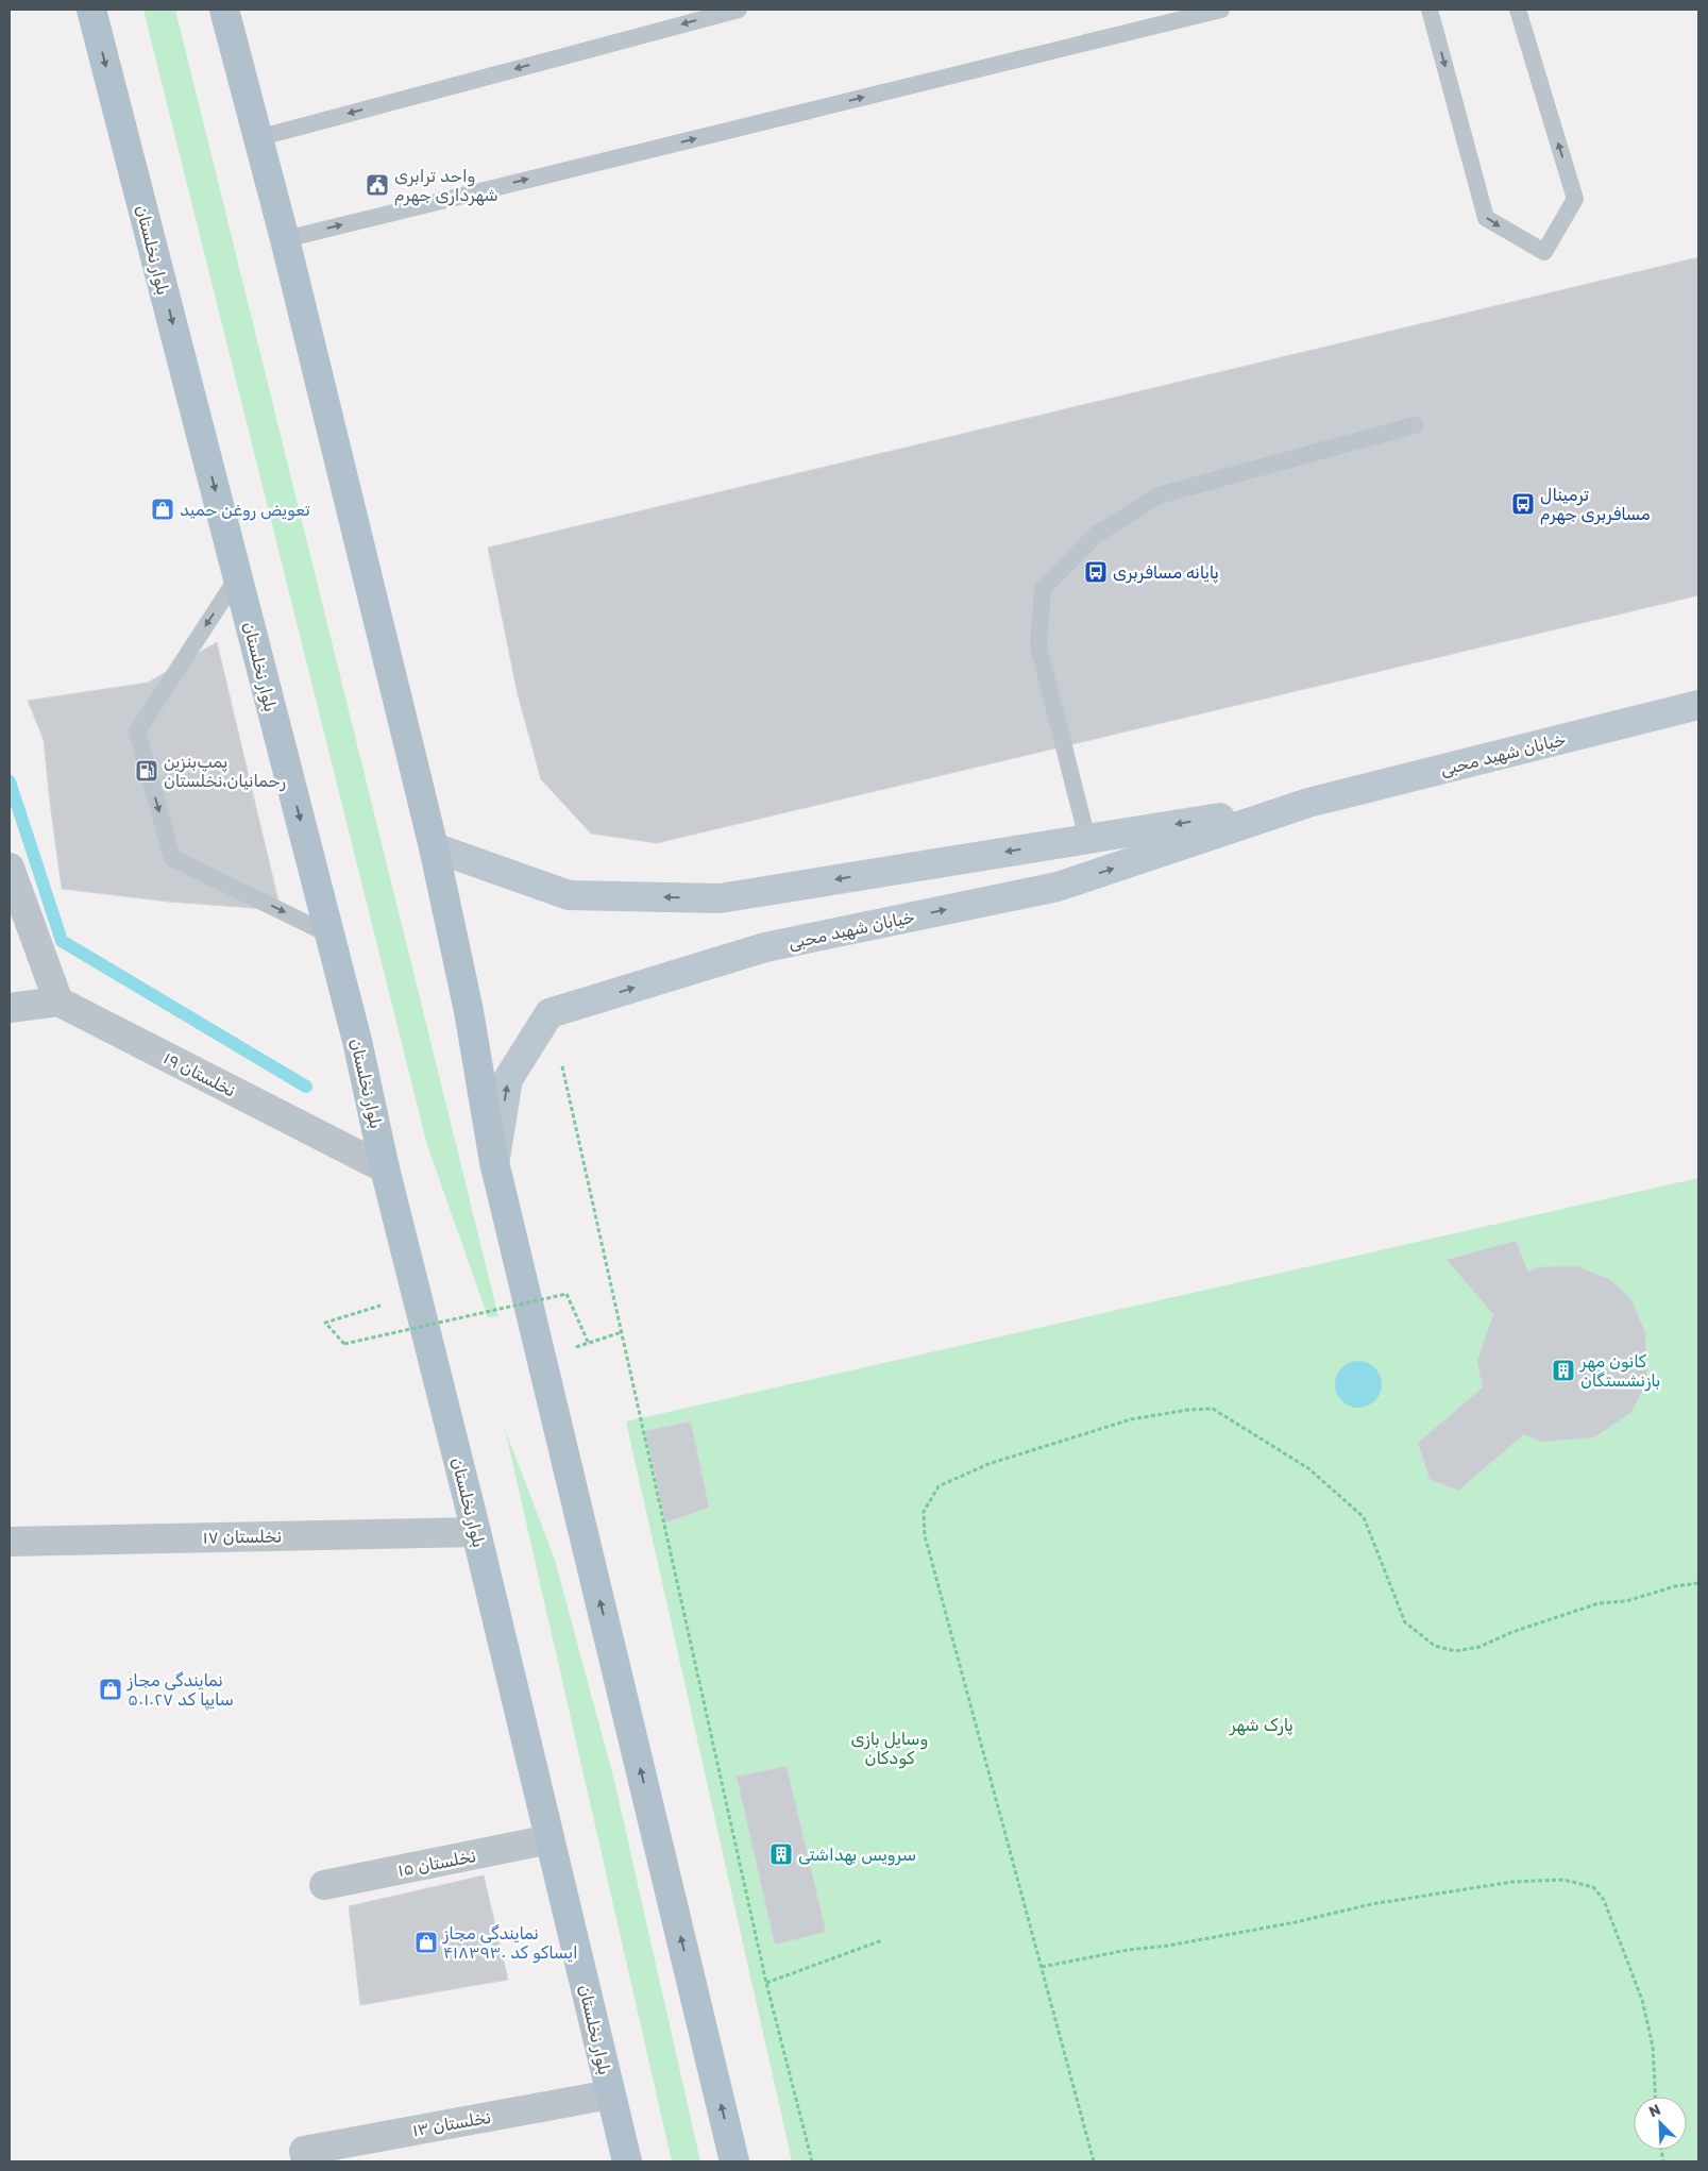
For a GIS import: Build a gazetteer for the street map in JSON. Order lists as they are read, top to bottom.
{
  "streets": {
    "main road": ["بلوار نخلستان", "خیابان شهید محبی"],
    "street": [
      "نخلستان ۱۹",
      "نخلستان ۱۷",
      "نخلستان ۱۵",
      "نخلستان ۱۳"
    ]
  },
  "crossings": [
    ["بلوار نخلستان", "نخلستان ۱۹"],
    ["بلوار نخلستان", "نخلستان ۱۷"],
    ["بلوار نخلستان", "نخلستان ۱۵"],
    ["بلوار نخلستان", "نخلستان ۱۳"]
  ],
  "parks": ["پارک شهر", "وسایل بازی کودکان"],
  "places": {
    "public building": ["واحد ترابری شهرداری جهرم"],
    "bus stop": ["ترمینال مسافربری جهرم", "پایانه مسافربری"],
    "shop": ["تعویض روغن حمید", "نمایندگی مجاز سایپا کد ۵۰۱۰۲۷", "نمایندگی مجاز ایساکو کد ۴۱۸۳۹۳۰"],
    "fuel station": ["پمپ‌بنزین رحمانیان،نخلستان"],
    "building": ["کانون مهر بازنشستگان", "سرویس بهداشتی"]
  },
  "north": "top left"
}
